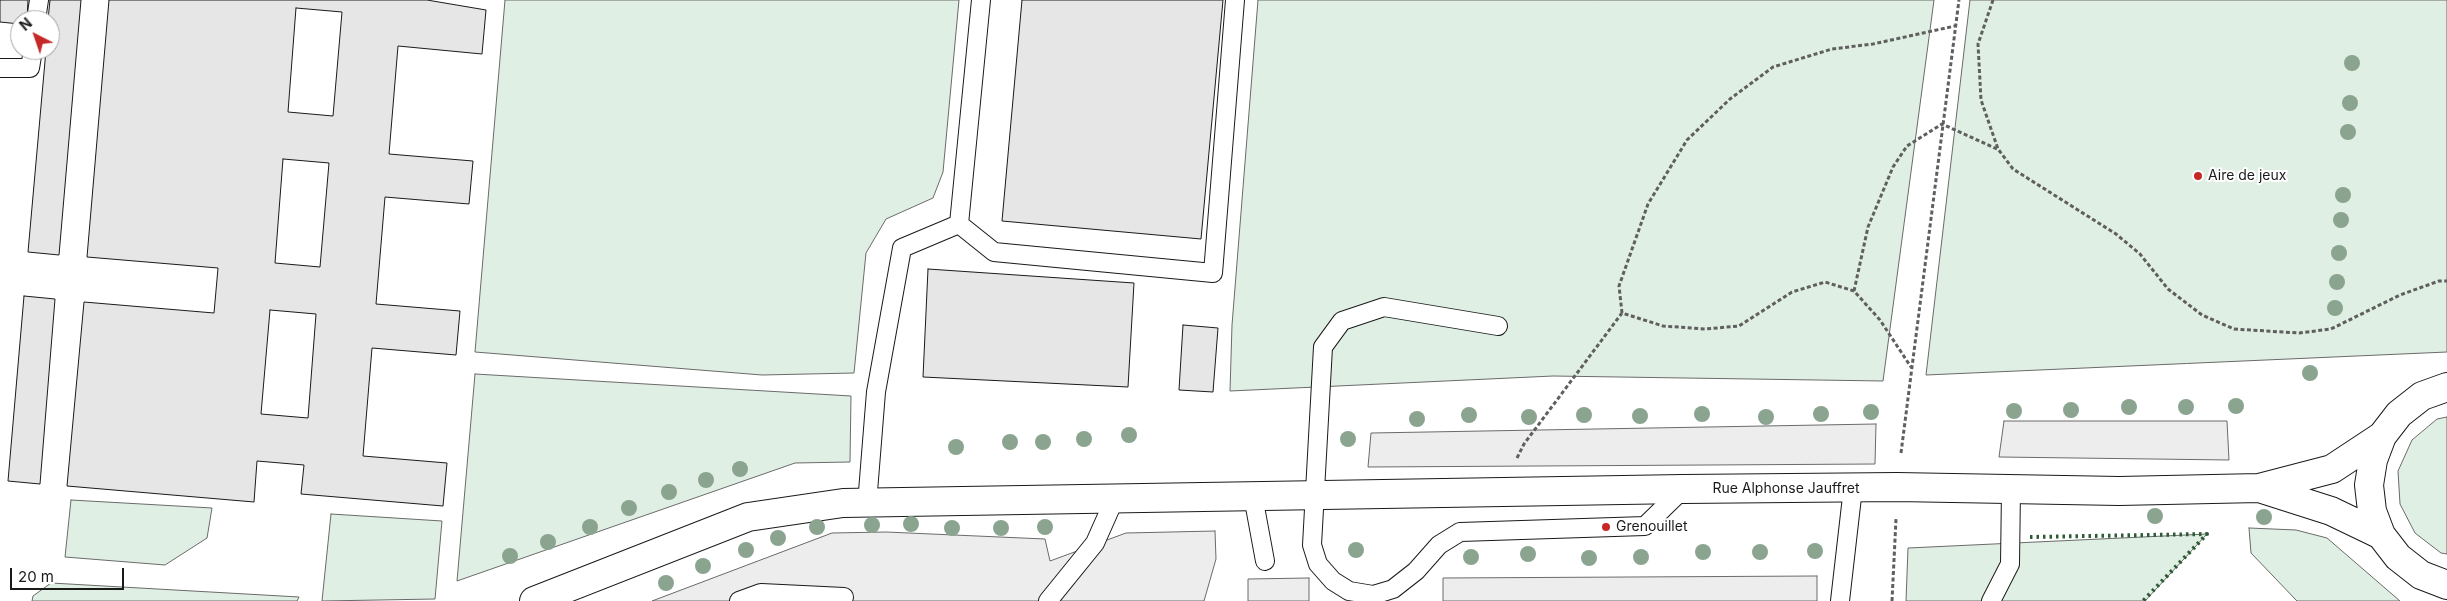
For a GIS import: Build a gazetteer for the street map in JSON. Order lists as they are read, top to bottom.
{
  "streets": {
    "street": ["Rue Alphonse Jauffret"]
  },
  "places": ["Aire de jeux", "Grenouillet"],
  "scale_bar": "20 m",
  "north": "top left"
}
